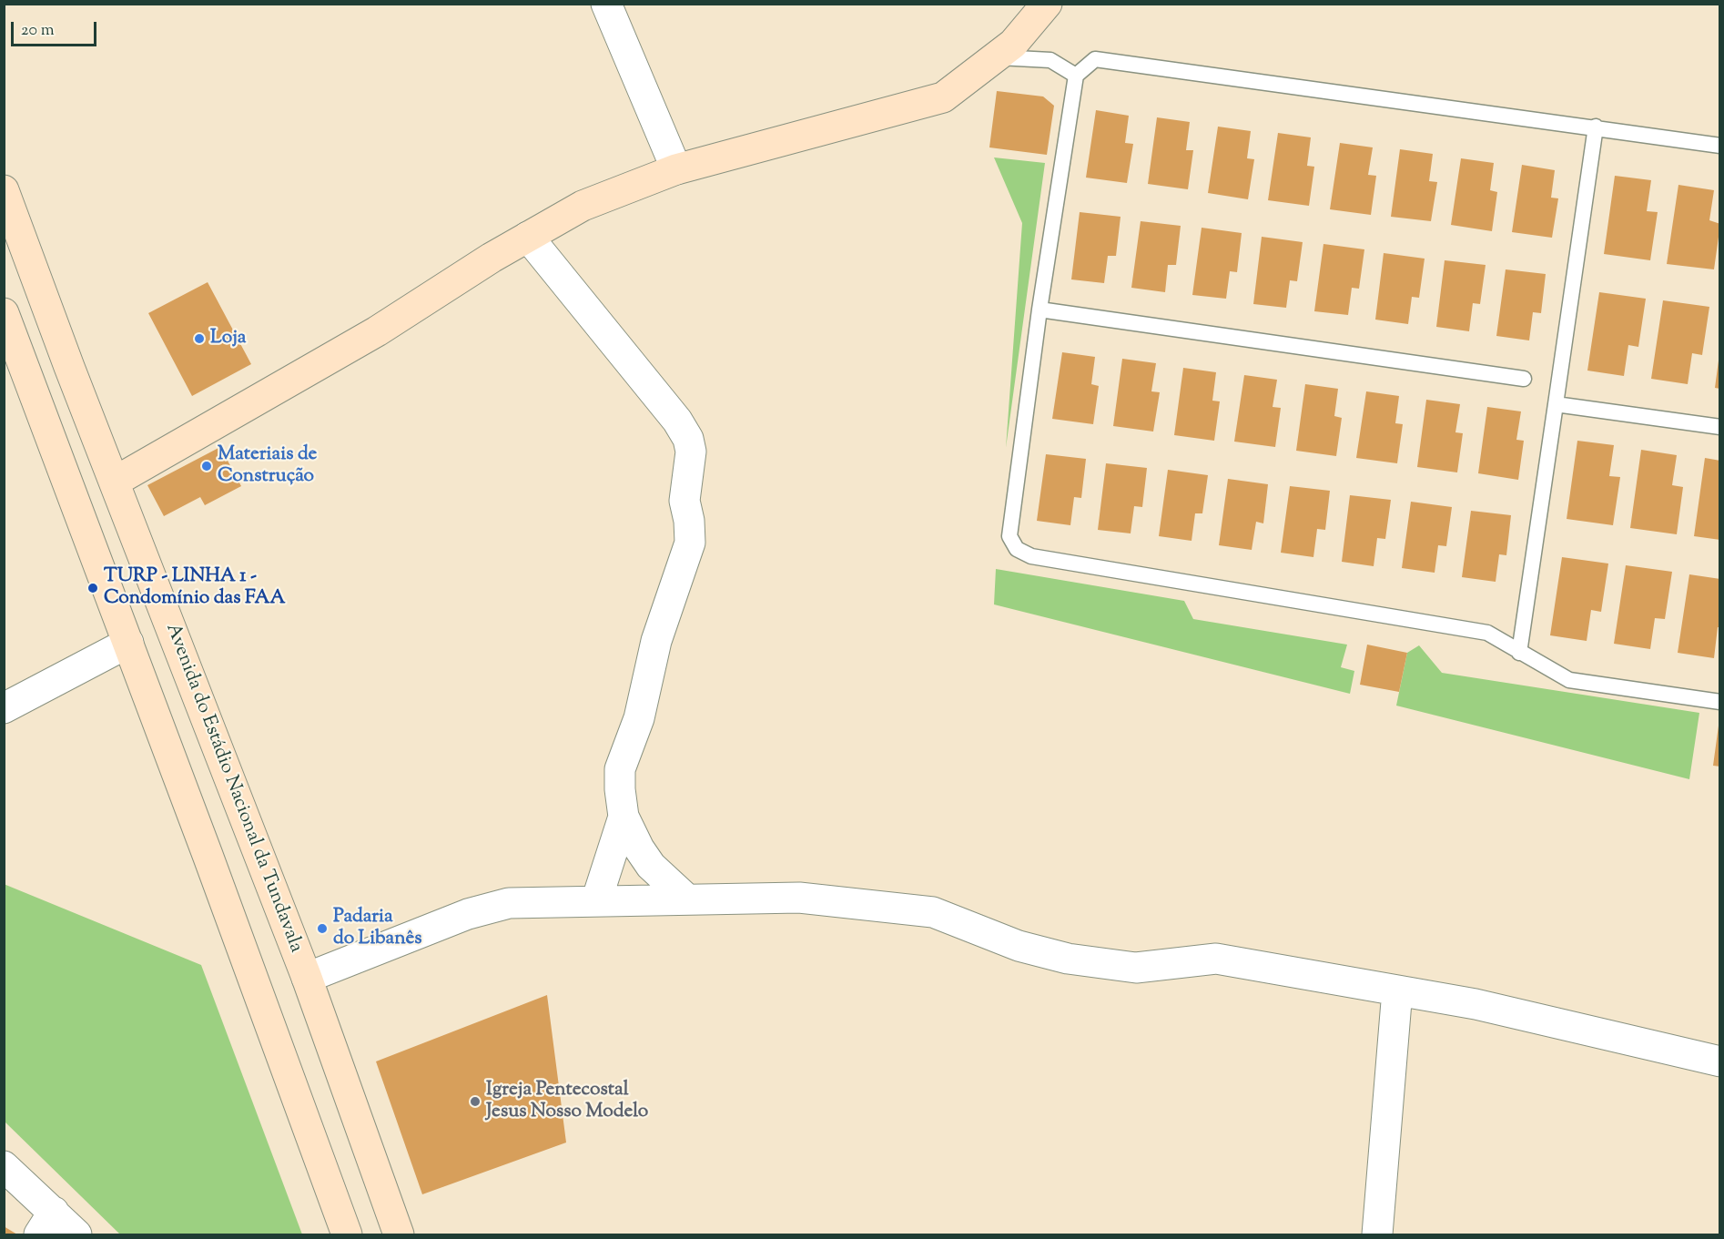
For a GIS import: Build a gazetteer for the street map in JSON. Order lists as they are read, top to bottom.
{
  "streets": {
    "street": ["Avenida do Estádio Nacional da Tundavala"]
  },
  "places": [
    "Loja",
    "Materiais de Construção",
    "TURP - LINHA 1 - Condomínio das FAA",
    "Padaria do Libanês",
    "Igreja Pentecostal Jesus Nosso Modelo"
  ],
  "scale_bar": "20 m"
}
